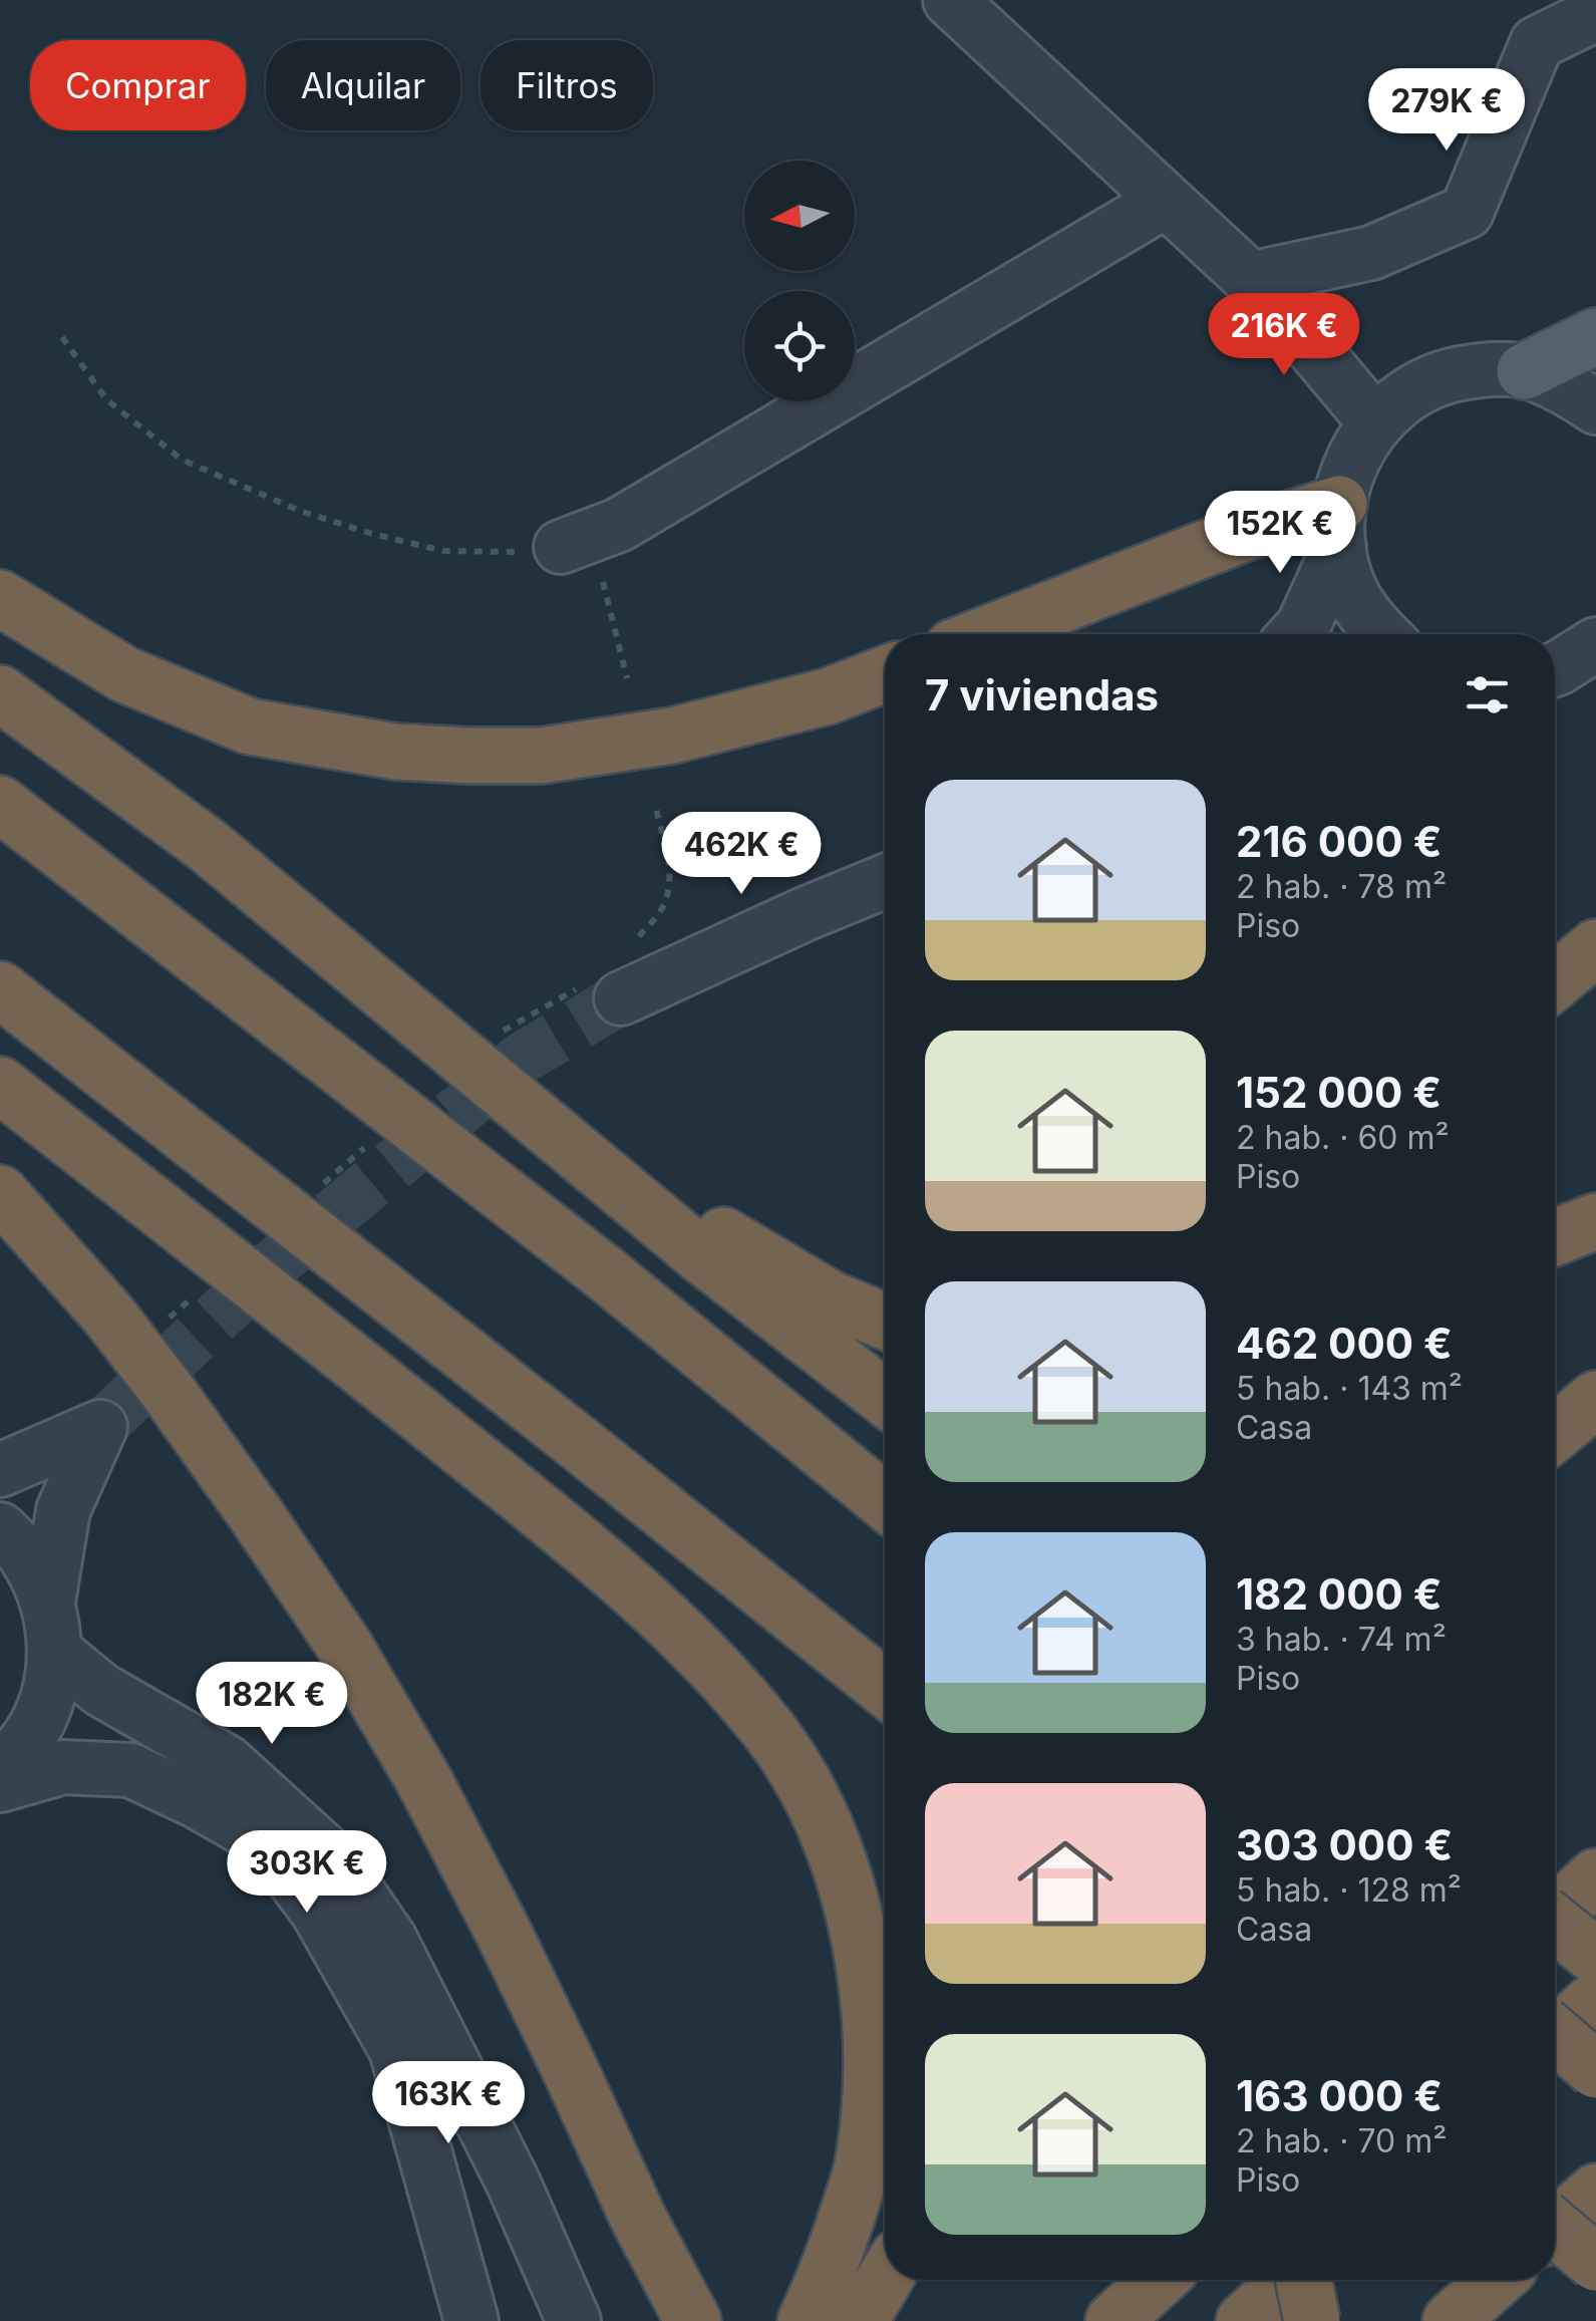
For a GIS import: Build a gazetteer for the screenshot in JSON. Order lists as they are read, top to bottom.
{
  "north": "left",
  "page": {
    "chip": ["Comprar", "Alquilar", "Filtros"],
    "price": [
      "279K €",
      "216K €",
      "152K €",
      "462K €",
      "182K €",
      "303K €",
      "163K €"
    ],
    "heading": "7 viviendas",
    "list": [
      {
        "name": "216 000 €",
        "note": "2 hab. · 78 m² · Piso"
      },
      {
        "name": "152 000 €",
        "note": "2 hab. · 60 m² · Piso"
      },
      {
        "name": "462 000 €",
        "note": "5 hab. · 143 m² · Casa"
      },
      {
        "name": "182 000 €",
        "note": "3 hab. · 74 m² · Piso"
      },
      {
        "name": "303 000 €",
        "note": "5 hab. · 128 m² · Casa"
      },
      {
        "name": "163 000 €",
        "note": "2 hab. · 70 m² · Piso"
      }
    ]
  }
}
